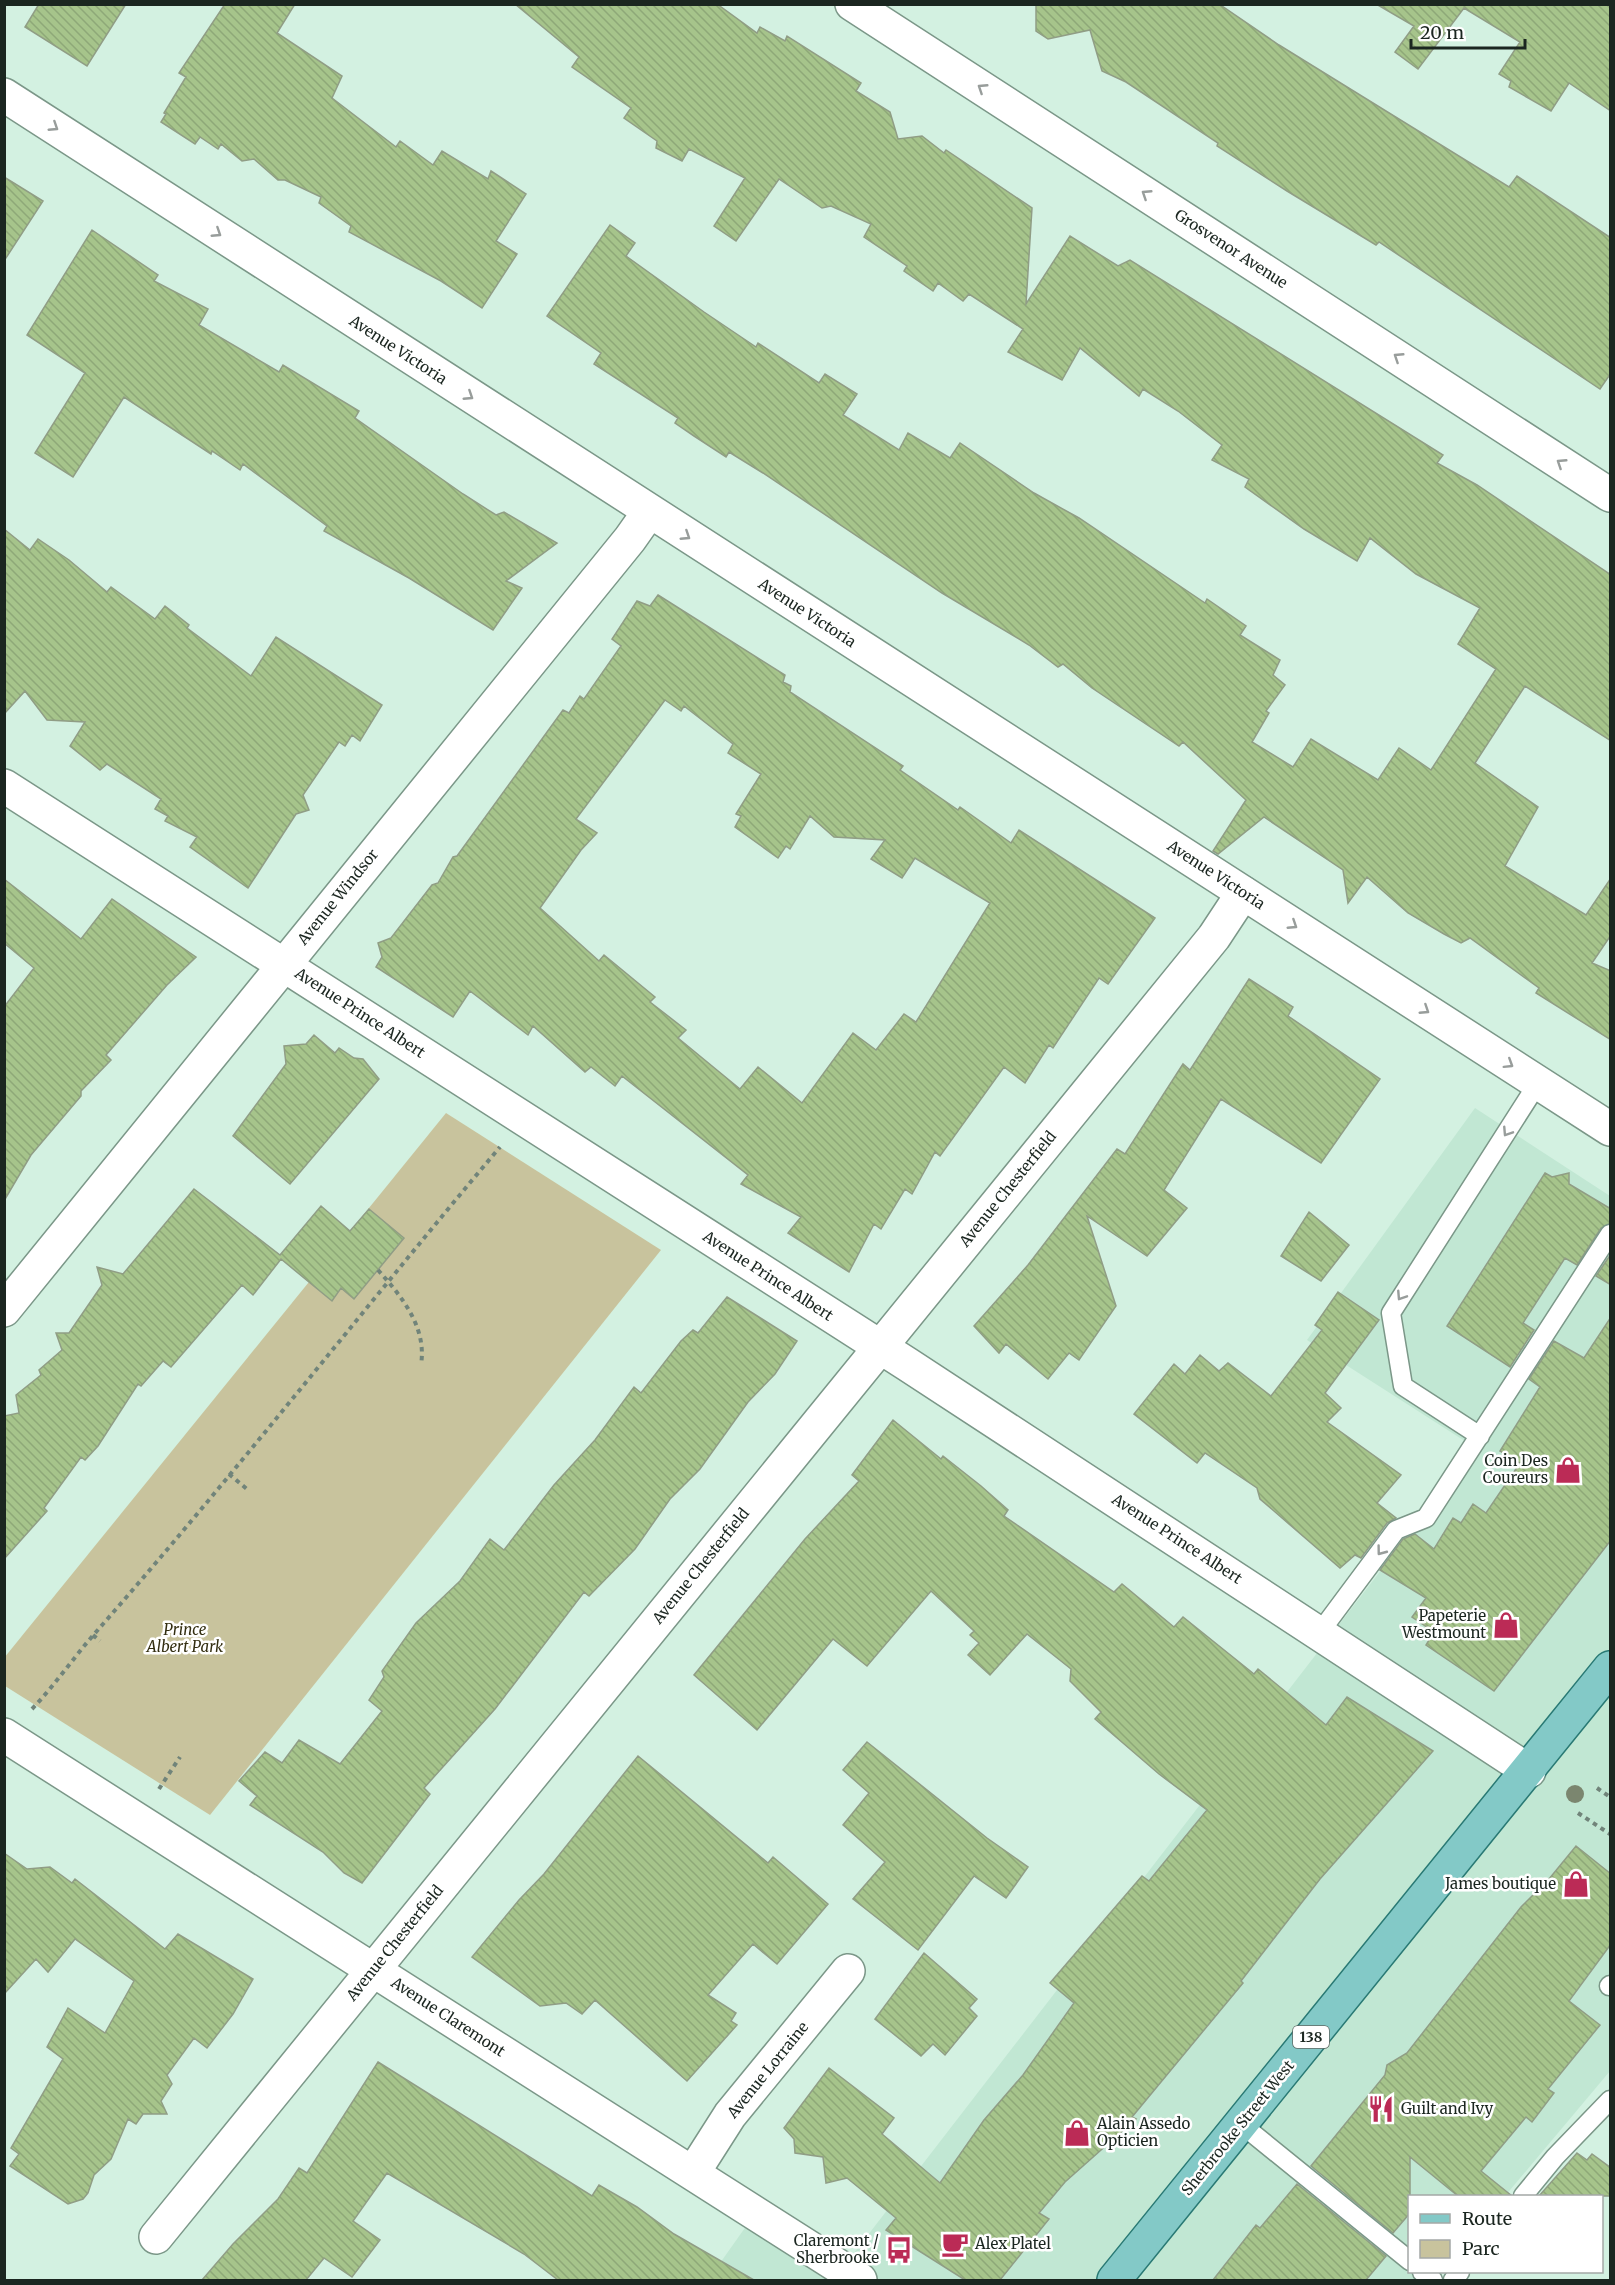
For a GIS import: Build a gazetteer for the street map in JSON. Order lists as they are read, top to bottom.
{
  "streets": {
    "main road": ["138", "Sherbrooke Street West"],
    "street": [
      "Grosvenor Avenue",
      "Avenue Victoria",
      "Avenue Windsor",
      "Avenue Prince Albert",
      "Avenue Chesterfield",
      "Avenue Claremont",
      "Avenue Lorraine"
    ]
  },
  "crossings": [
    ["Avenue Victoria", "Avenue Windsor"],
    ["Avenue Victoria", "Avenue Chesterfield"],
    ["Avenue Windsor", "Avenue Prince Albert"],
    ["Avenue Prince Albert", "Avenue Chesterfield"],
    ["Avenue Prince Albert", "Sherbrooke Street West"],
    ["Avenue Chesterfield", "Avenue Claremont"],
    ["Avenue Claremont", "Avenue Lorraine"]
  ],
  "one_way": ["Grosvenor Avenue", "Avenue Victoria"],
  "parks": ["Prince Albert Park"],
  "places": {
    "shop": [
      "Coin Des Coureurs",
      "Papeterie Westmount",
      "James boutique",
      "Alain Assedo Opticien"
    ],
    "restaurant": ["Guilt and Ivy"],
    "cafe": ["Alex Platel"],
    "bus stop": ["Claremont / Sherbrooke"]
  },
  "legend": ["Route", "Parc"],
  "scale_bar": "20 m"
}
